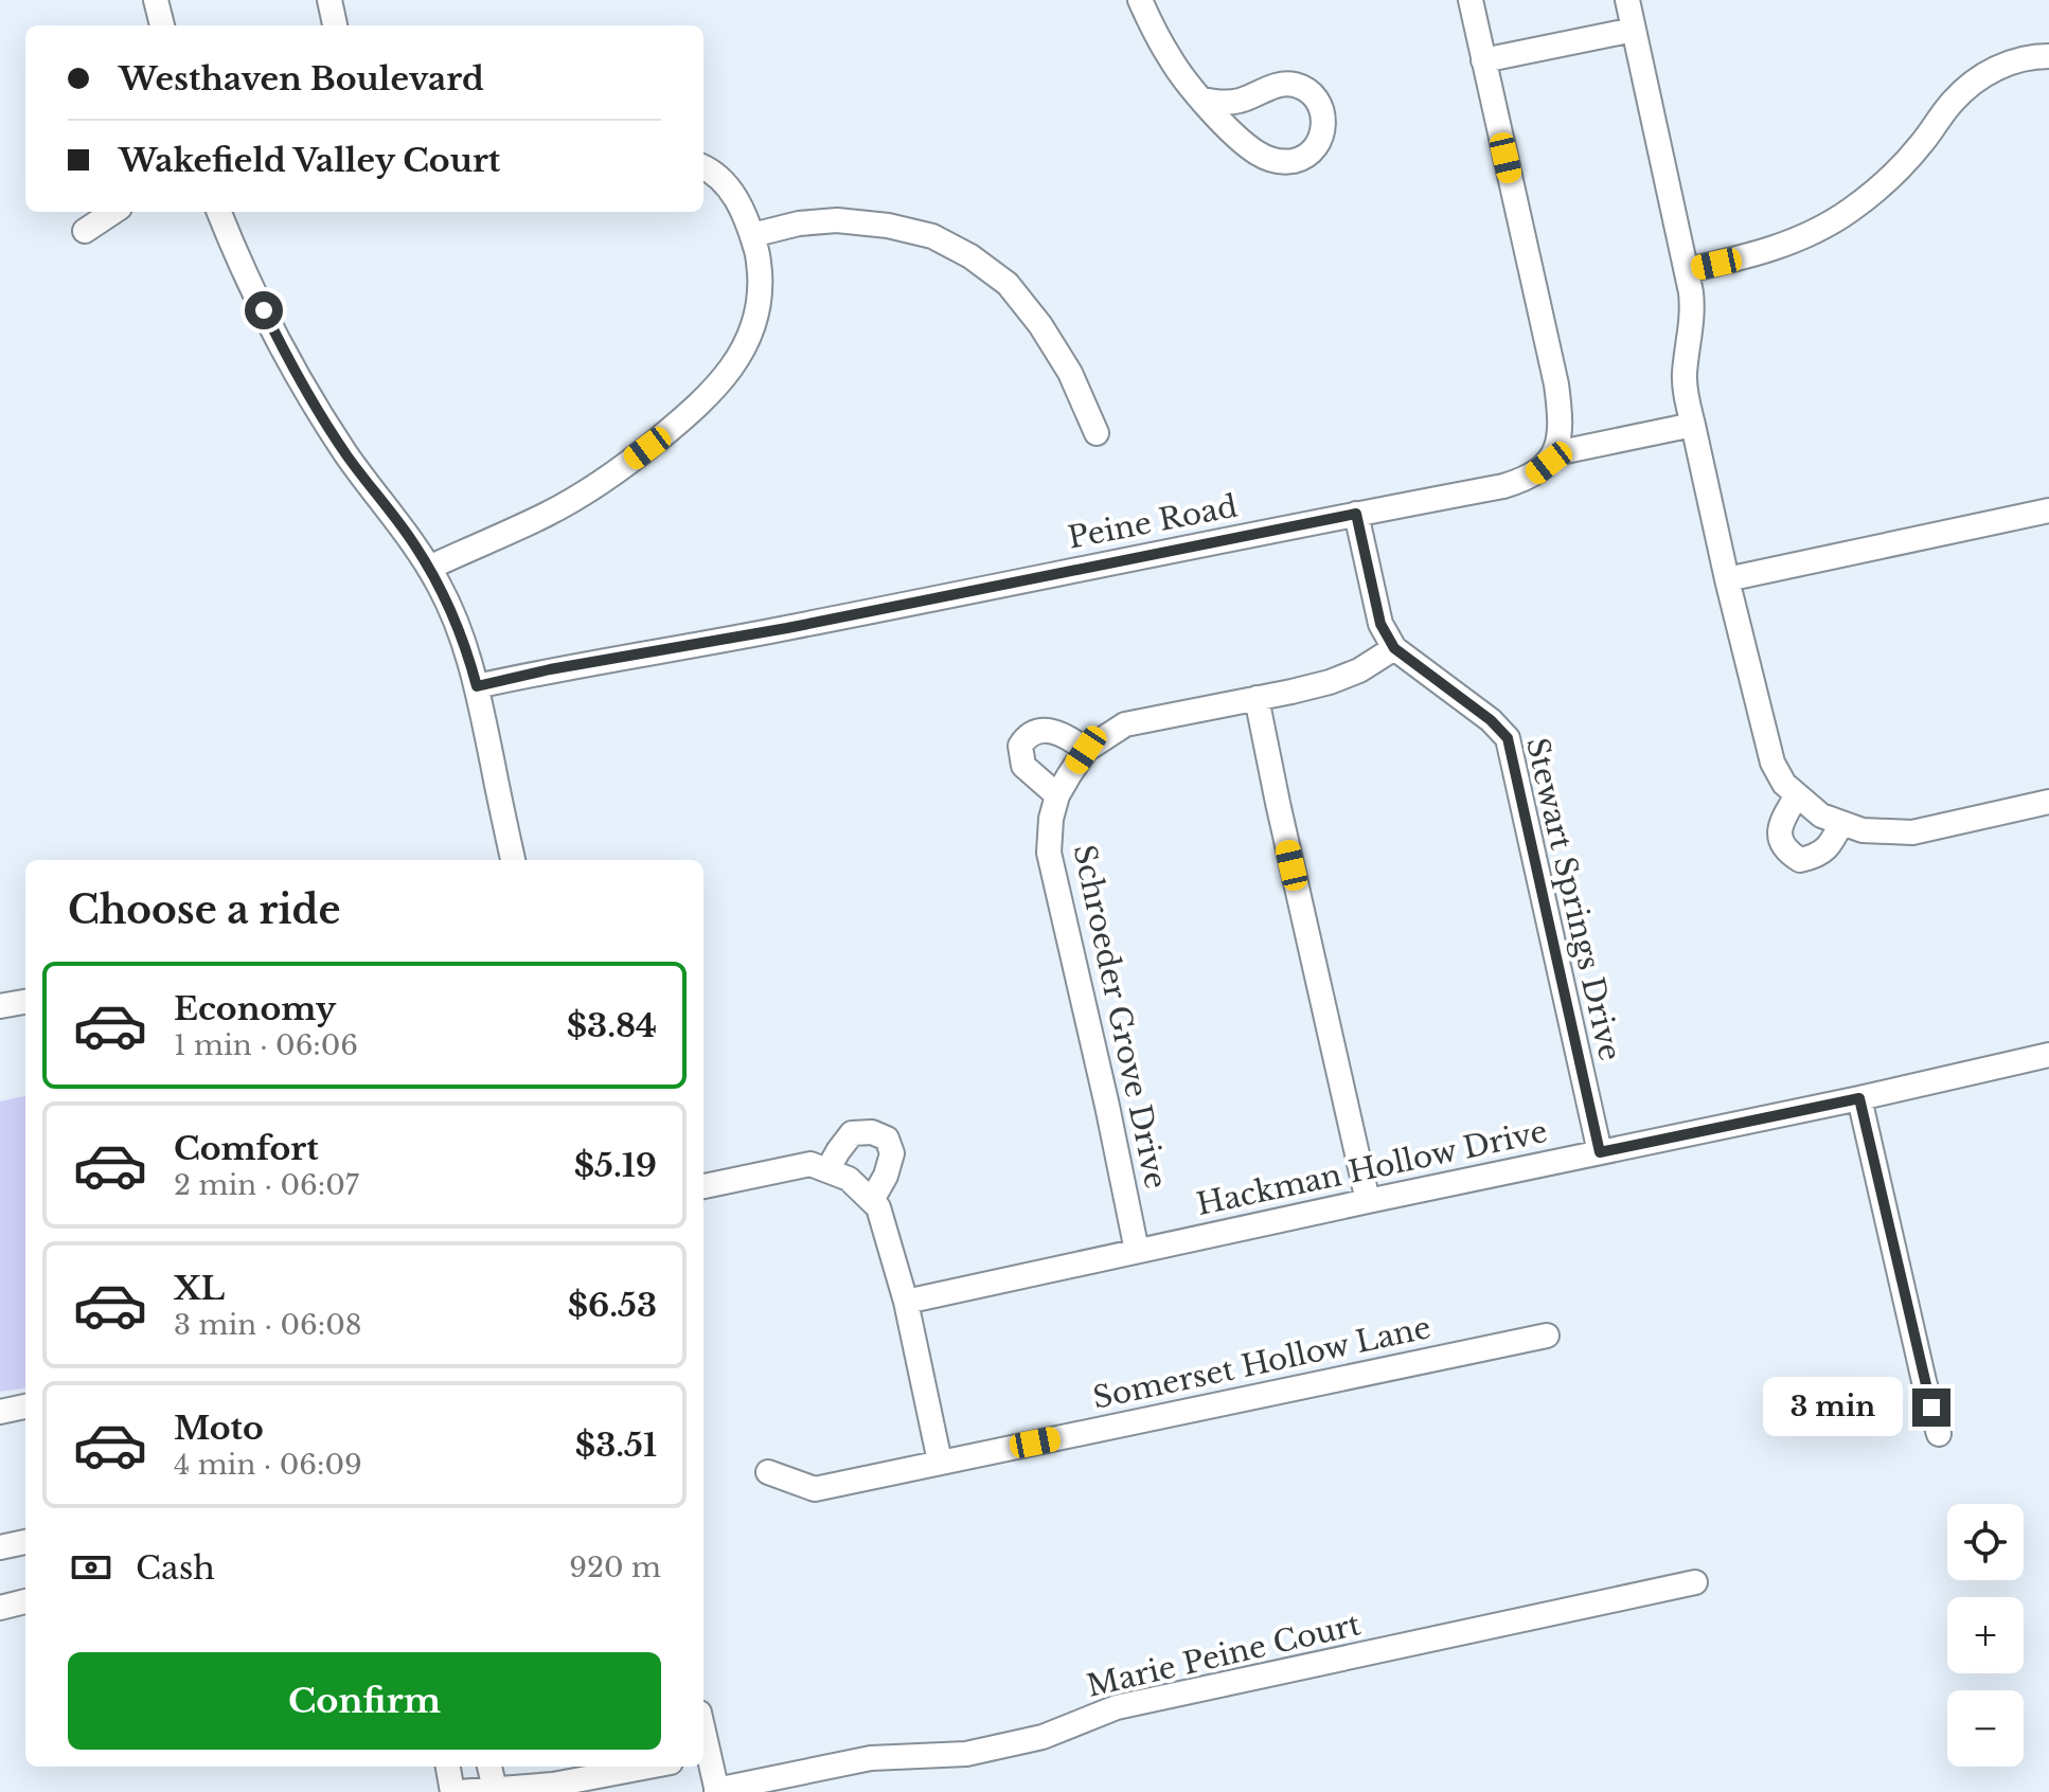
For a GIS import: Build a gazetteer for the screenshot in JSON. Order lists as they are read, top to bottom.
{
  "streets": {
    "street": [
      "Peine Road",
      "Stewart Springs Drive",
      "Schroeder Grove Drive",
      "Hackman Hollow Drive",
      "Somerset Hollow Lane",
      "Marie Peine Court"
    ]
  },
  "crossings": [
    ["Peine Road", "Stewart Springs Drive"],
    ["Stewart Springs Drive", "Schroeder Grove Drive"],
    ["Stewart Springs Drive", "Hackman Hollow Drive"],
    ["Schroeder Grove Drive", "Hackman Hollow Drive"]
  ],
  "page": {
    "banner": ["Westhaven Boulevard", "Wakefield Valley Court"],
    "heading": "Choose a ride",
    "list": [
      {
        "name": "Economy",
        "note": "1 min · 06:06",
        "value": "$3.84"
      },
      {
        "name": "Comfort",
        "note": "2 min · 06:07",
        "value": "$5.19"
      },
      {
        "name": "XL",
        "note": "3 min · 06:08",
        "value": "$6.53"
      },
      {
        "name": "Moto",
        "note": "4 min · 06:09",
        "value": "$3.51"
      }
    ],
    "bubble": "3 min",
    "map_buttons": ["+", "−"],
    "pay": ["Cash", "920 m"],
    "buttons": "Confirm"
  }
}
